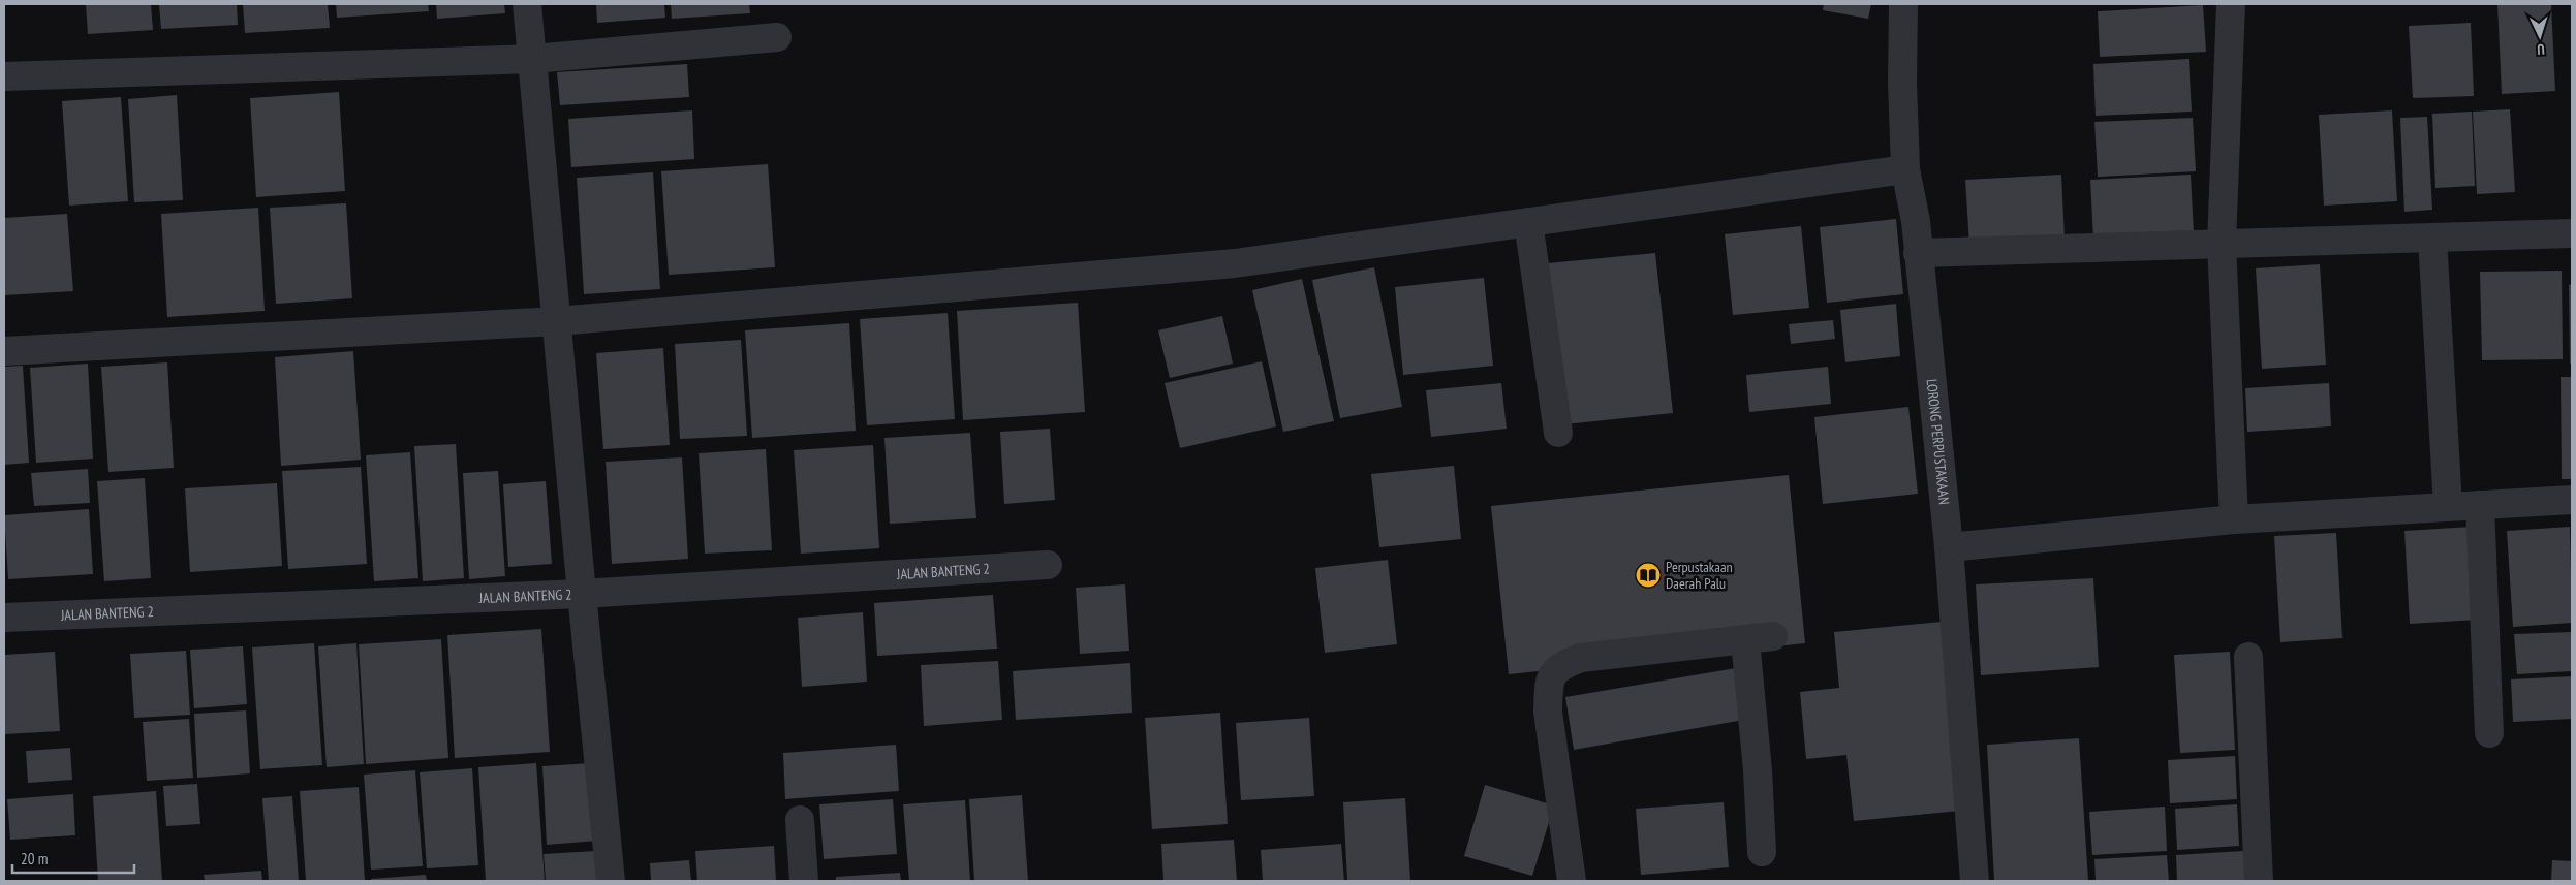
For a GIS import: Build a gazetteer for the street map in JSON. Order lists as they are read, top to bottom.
{
  "streets": {
    "street": ["LORONG PERPUSTAKAAN", "JALAN BANTENG 2"]
  },
  "places": {
    "library": ["Perpustakaan Daerah Palu"]
  },
  "scale_bar": "20 m",
  "north": "bottom"
}
